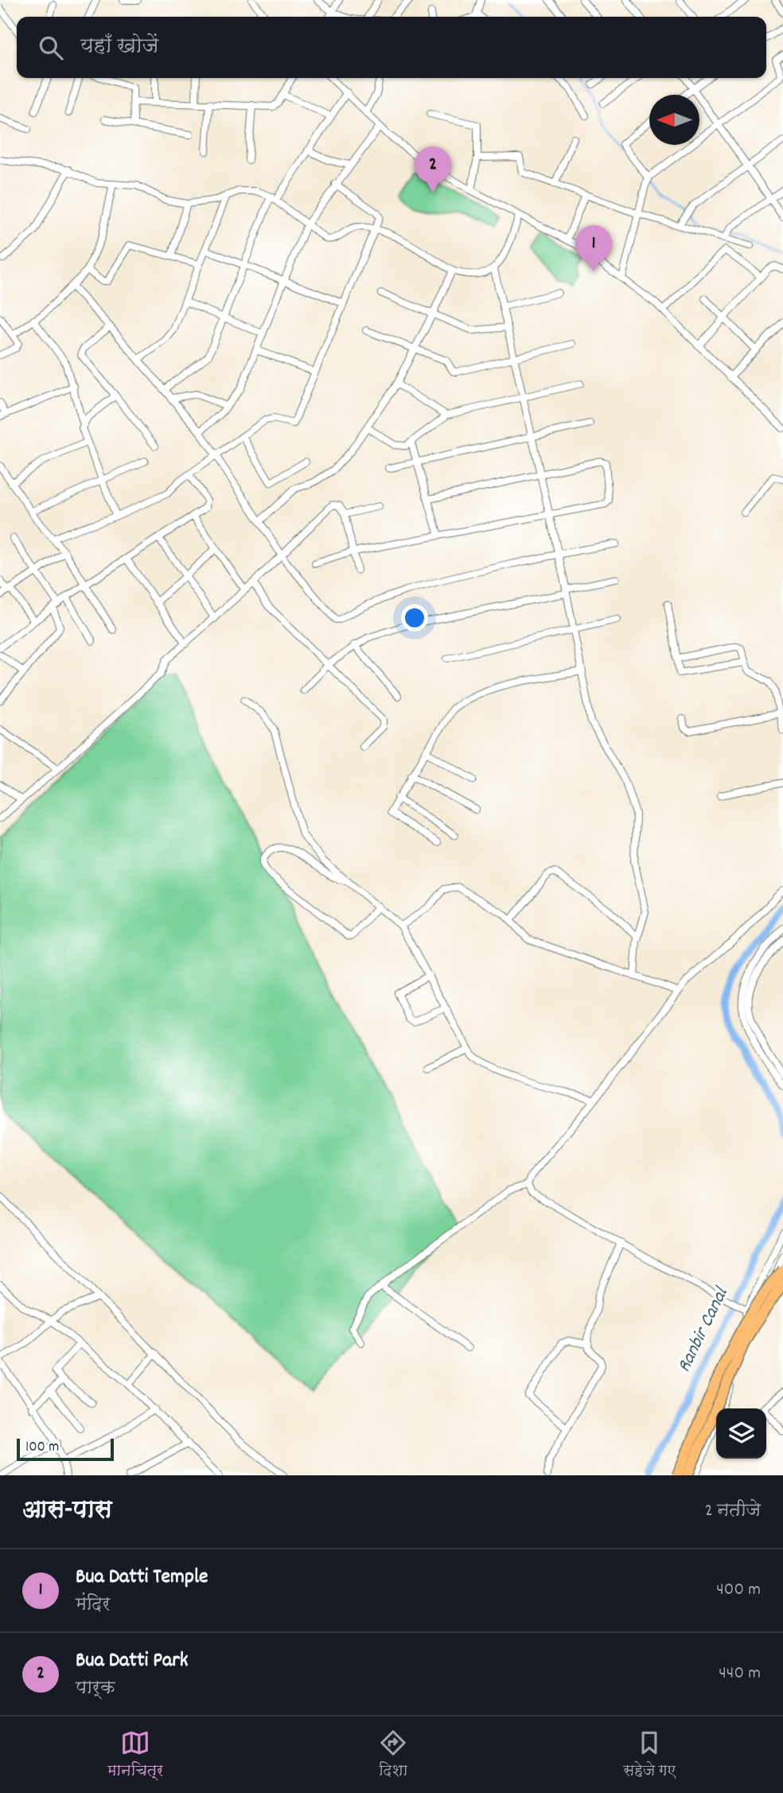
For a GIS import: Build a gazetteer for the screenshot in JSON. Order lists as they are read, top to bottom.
{
  "water": ["Ranbir Canal"],
  "scale_bar": "100 m",
  "north": "left",
  "page": {
    "search": "यहाँ खोजें",
    "pins": ["2", "1"],
    "scale": "100 m",
    "heading": ["आस-पास", "2 नतीजे"],
    "list": [
      {
        "mark": "1",
        "name": "Bua Datti Temple",
        "note": "मंदिर",
        "value": "400 m"
      },
      {
        "mark": "2",
        "name": "Bua Datti Park",
        "note": "पार्क",
        "value": "440 m"
      }
    ],
    "nav": ["मानचित्र", "दिशा", "सहेजे गए"]
  }
}
